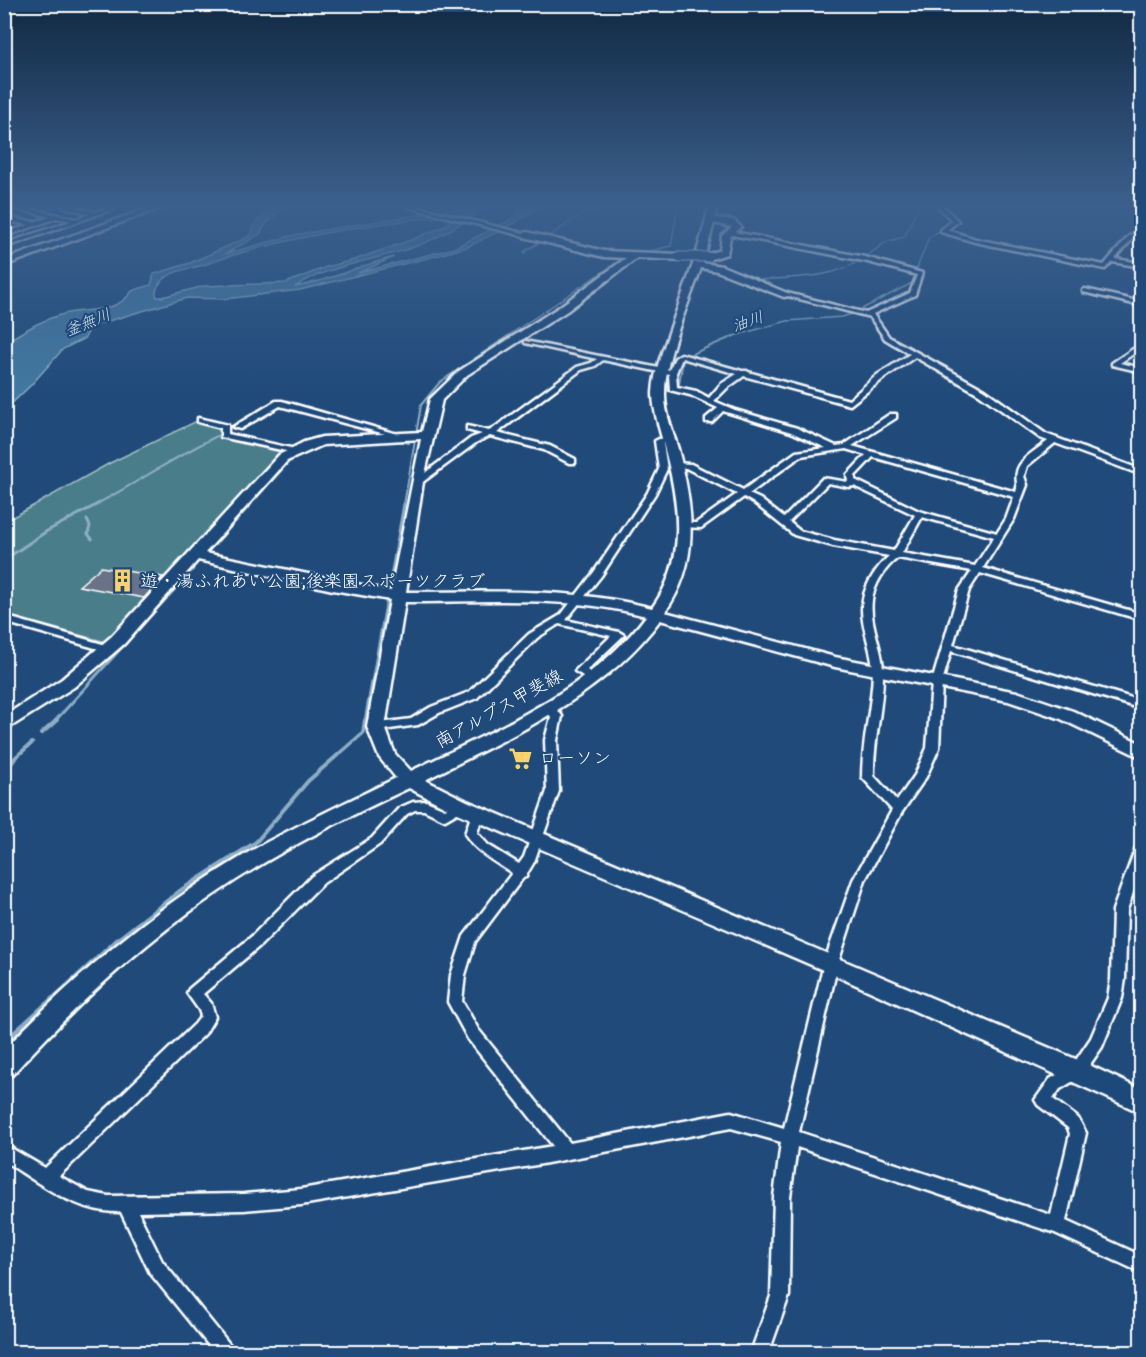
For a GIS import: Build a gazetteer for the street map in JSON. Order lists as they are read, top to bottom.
{
  "streets": {
    "street": ["南アルプス甲斐線"]
  },
  "water": ["油川", "釜無川"],
  "places": {
    "building": ["遊・湯ふれあい公園;後楽園スポーツクラブ"],
    "supermarket": ["ローソン"]
  }
}
